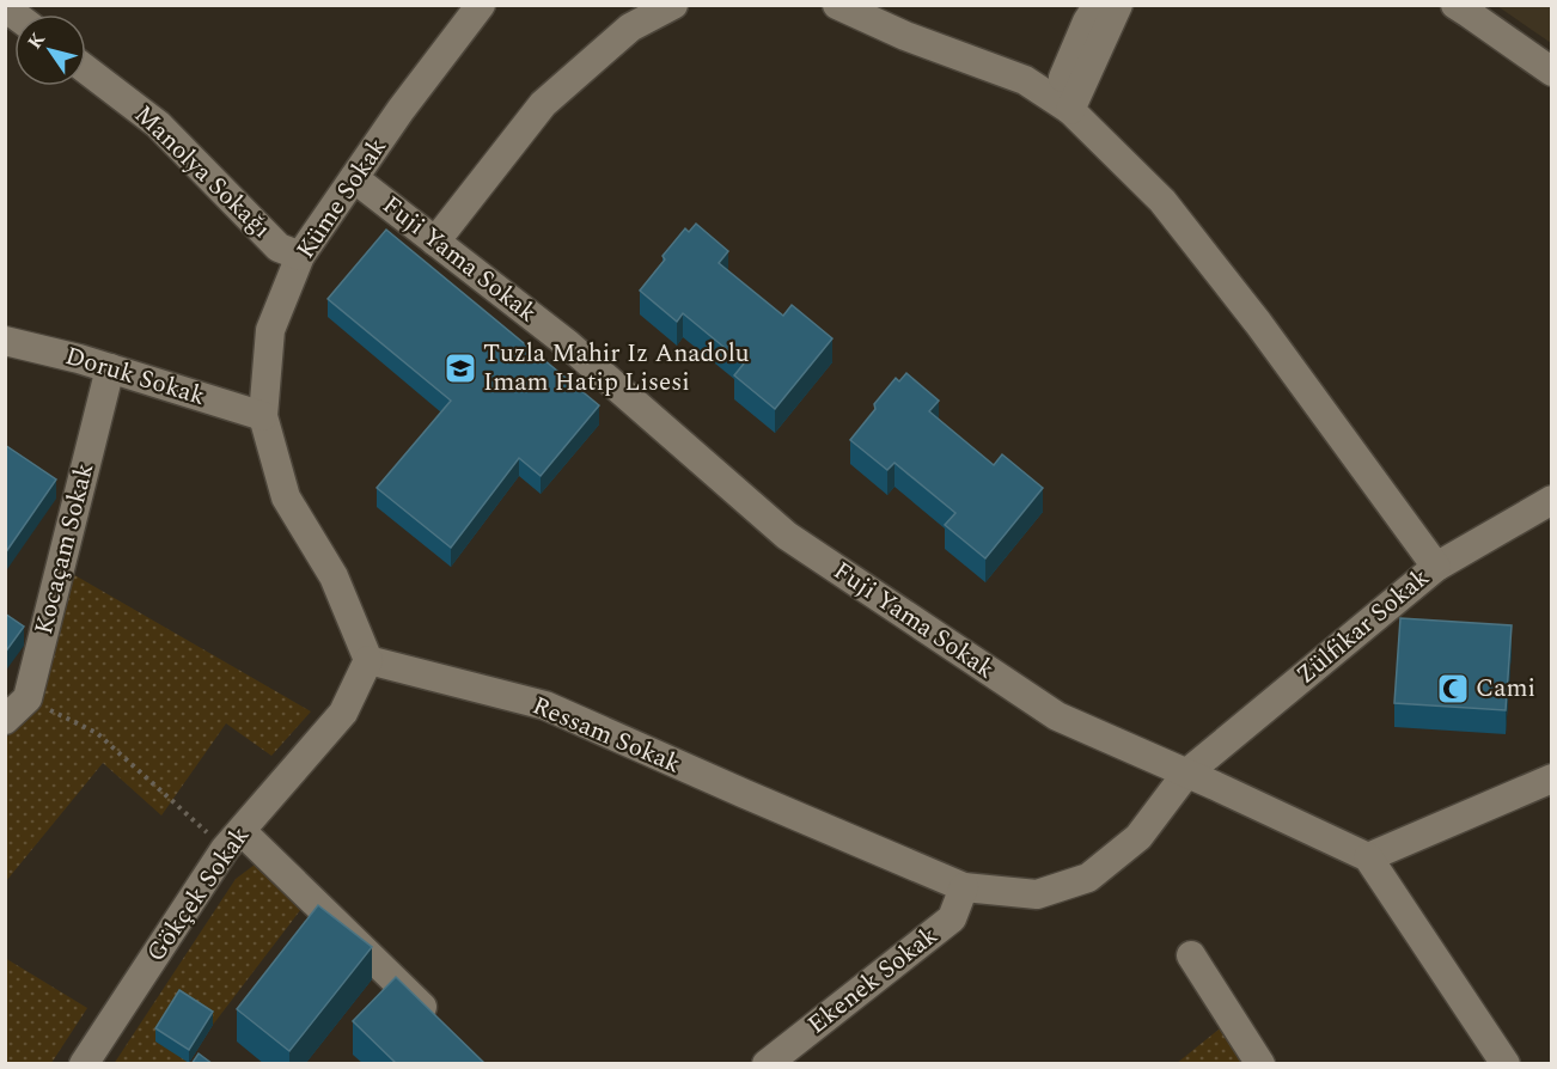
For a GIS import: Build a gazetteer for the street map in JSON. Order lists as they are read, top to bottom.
{
  "streets": {
    "street": [
      "Manolya Sokağı",
      "Küme Sokak",
      "Fuji Yama Sokak",
      "Doruk Sokak",
      "Kocaçam Sokak",
      "Zülfikar Sokak",
      "Ressam Sokak",
      "Gökçek Sokak",
      "Ekenek Sokak"
    ]
  },
  "crossings": [
    ["Manolya Sokağı", "Küme Sokak"],
    ["Küme Sokak", "Fuji Yama Sokak"],
    ["Küme Sokak", "Doruk Sokak"],
    ["Fuji Yama Sokak", "Zülfikar Sokak"],
    ["Doruk Sokak", "Kocaçam Sokak"],
    ["Zülfikar Sokak", "Ressam Sokak"],
    ["Zülfikar Sokak", "Ekenek Sokak"],
    ["Ressam Sokak", "Gökçek Sokak"],
    ["Ressam Sokak", "Ekenek Sokak"]
  ],
  "places": {
    "school or university": ["Tuzla Mahir Iz Anadolu Imam Hatip Lisesi"],
    "mosque": ["Cami"]
  },
  "north": "top left"
}
